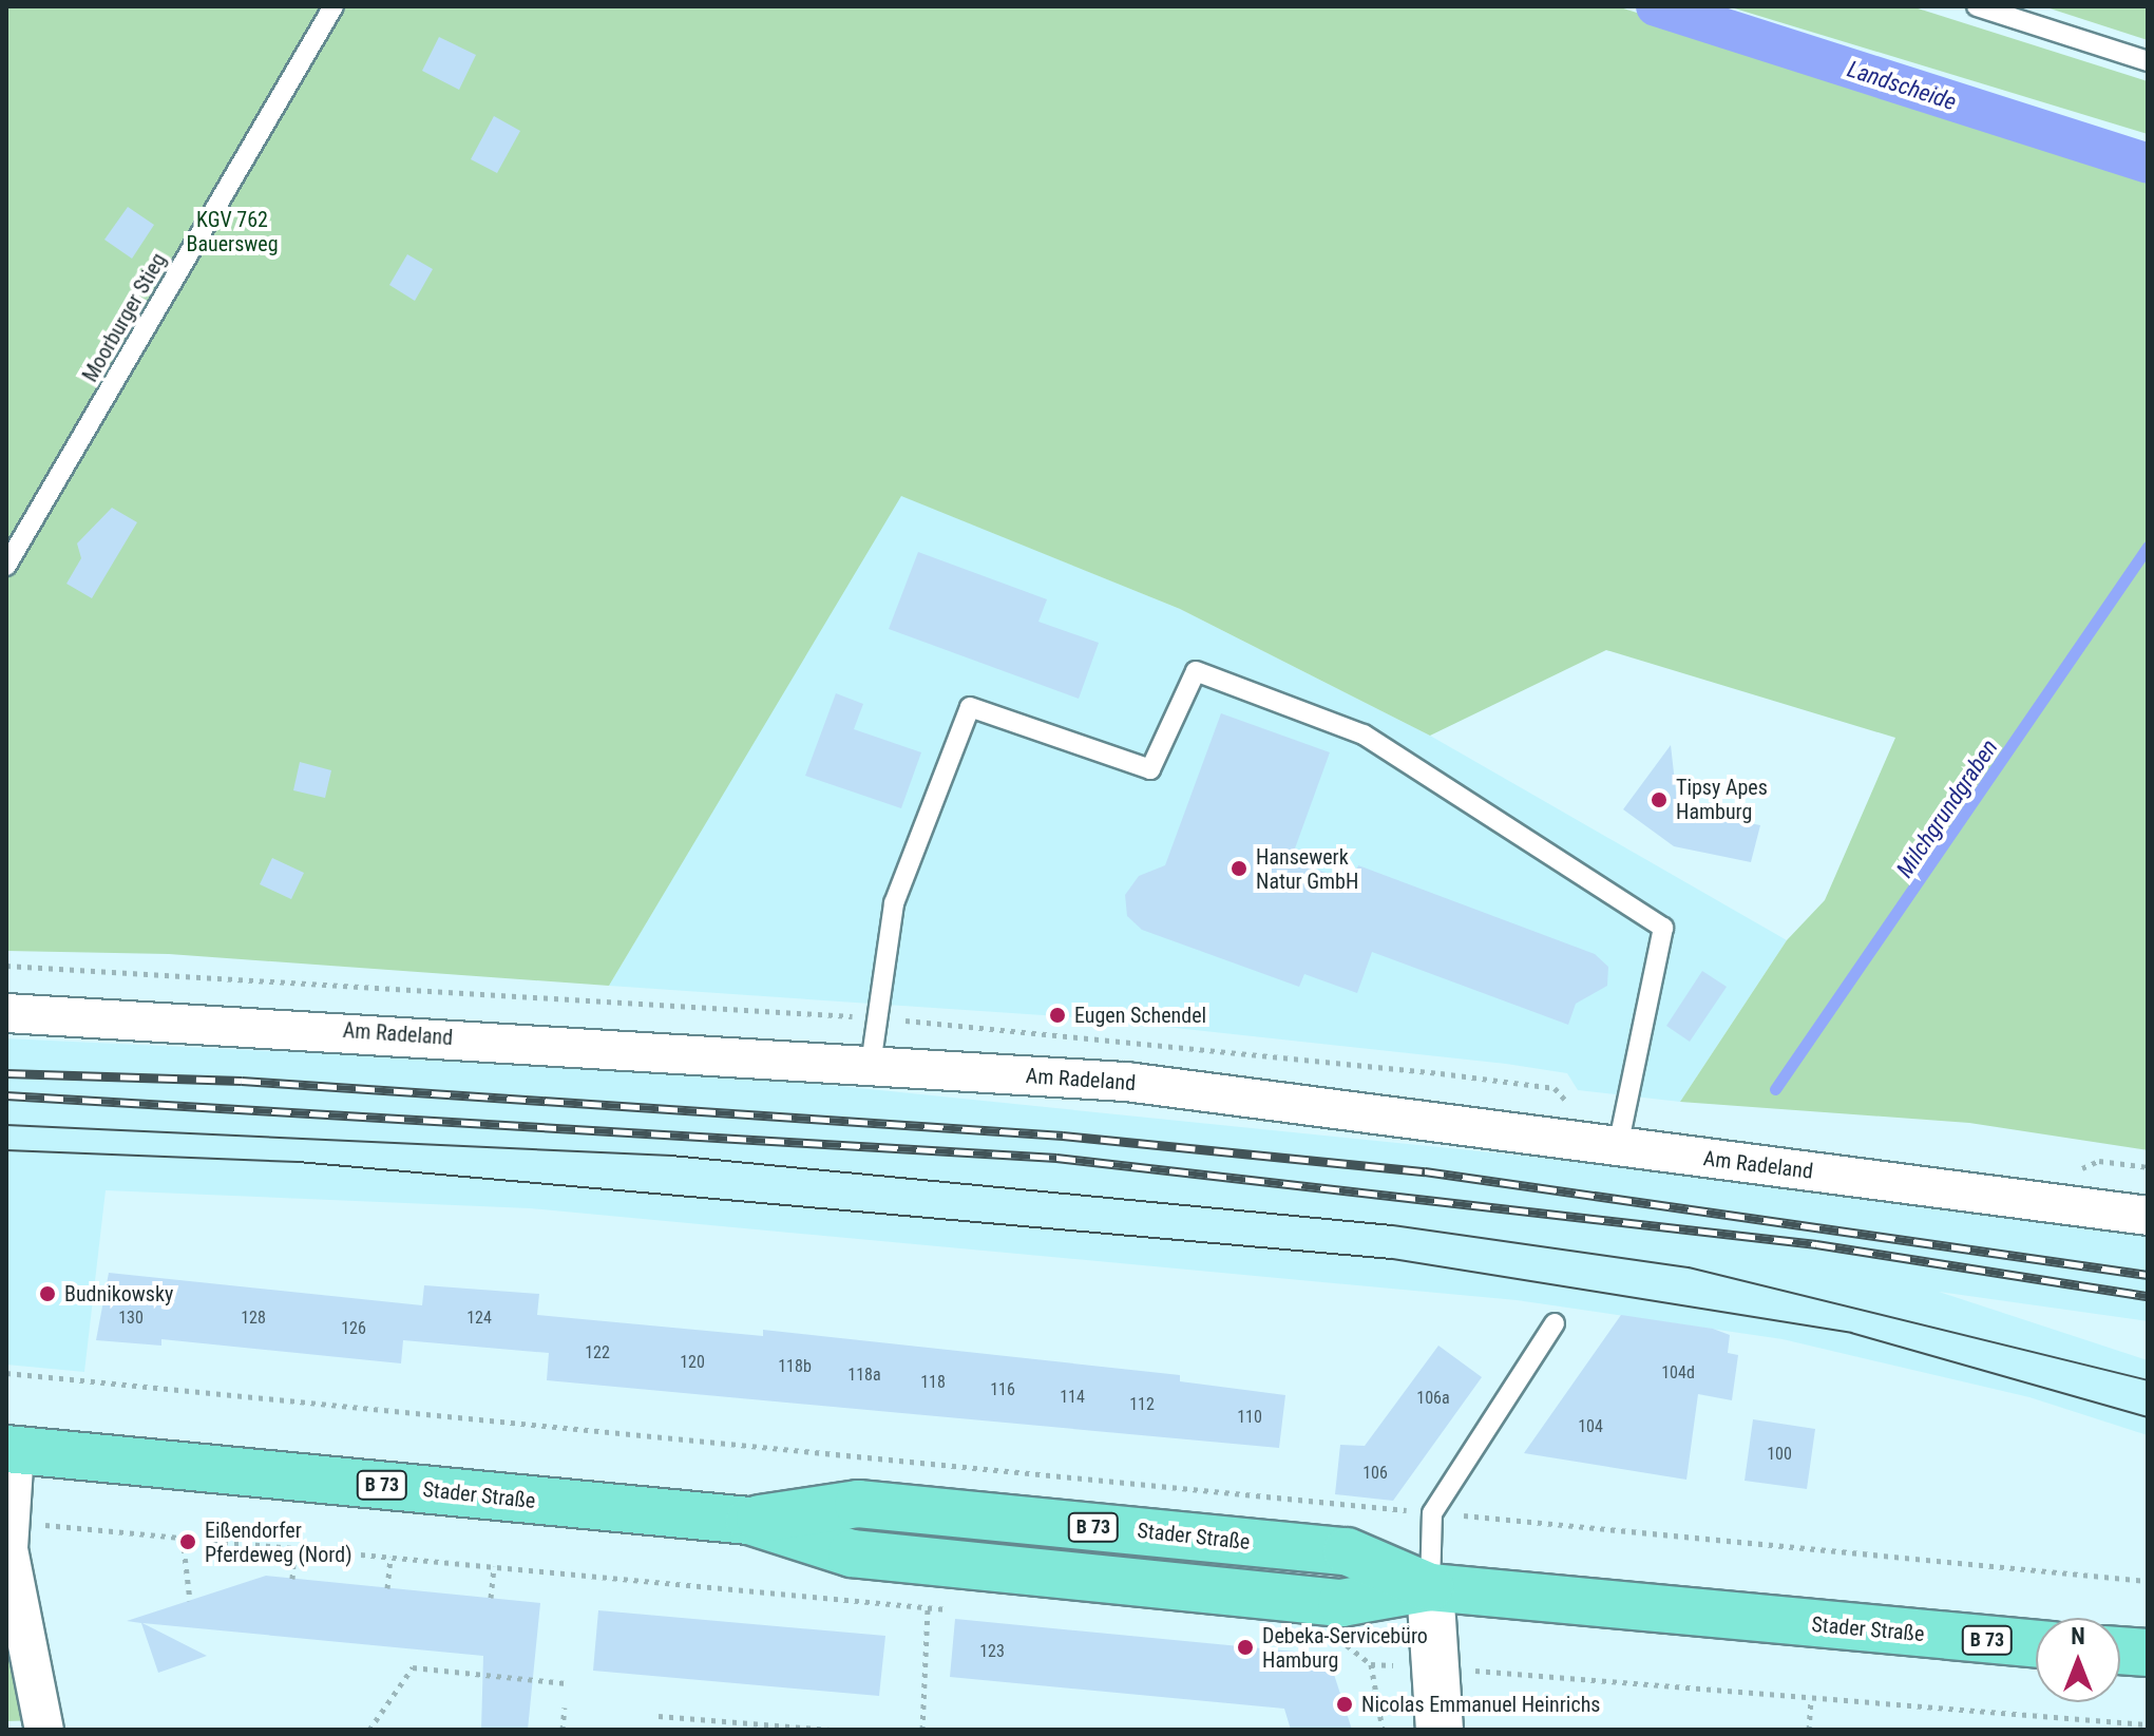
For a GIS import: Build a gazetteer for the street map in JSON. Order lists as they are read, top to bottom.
{
  "streets": {
    "main road": ["B 73", "Stader Straße"],
    "street": ["Am Radeland"],
    "lane": ["Moorburger Stieg"]
  },
  "water": ["Landscheide", "Milchgrundgraben"],
  "parks": ["KGV 762 Bauersweg"],
  "places": [
    "Tipsy Apes Hamburg",
    "Hansewerk Natur GmbH",
    "Eugen Schendel",
    "Budnikowsky",
    "Eißendorfer Pferdeweg (Nord)",
    "Debeka-Servicebüro Hamburg",
    "Nicolas Emmanuel Heinrichs"
  ],
  "house_numbers": [
    "130",
    "128",
    "124",
    "126",
    "122",
    "120",
    "118b",
    "104d",
    "118a",
    "118",
    "116",
    "114",
    "106a",
    "112",
    "110",
    "104",
    "100",
    "106",
    "123"
  ],
  "north": "top"
}
